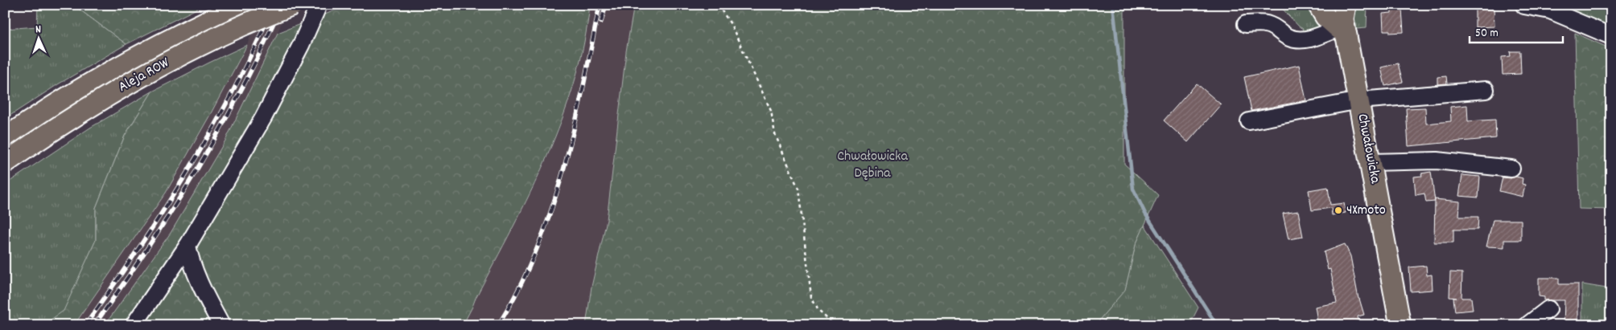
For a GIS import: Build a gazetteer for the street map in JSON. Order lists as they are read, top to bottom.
{
  "streets": {
    "main road": ["Aleja ROW", "Chwałowicka"]
  },
  "parks": ["Chwałowicka Dębina"],
  "places": ["4Xmoto"],
  "scale_bar": "50 m",
  "north": "top"
}
